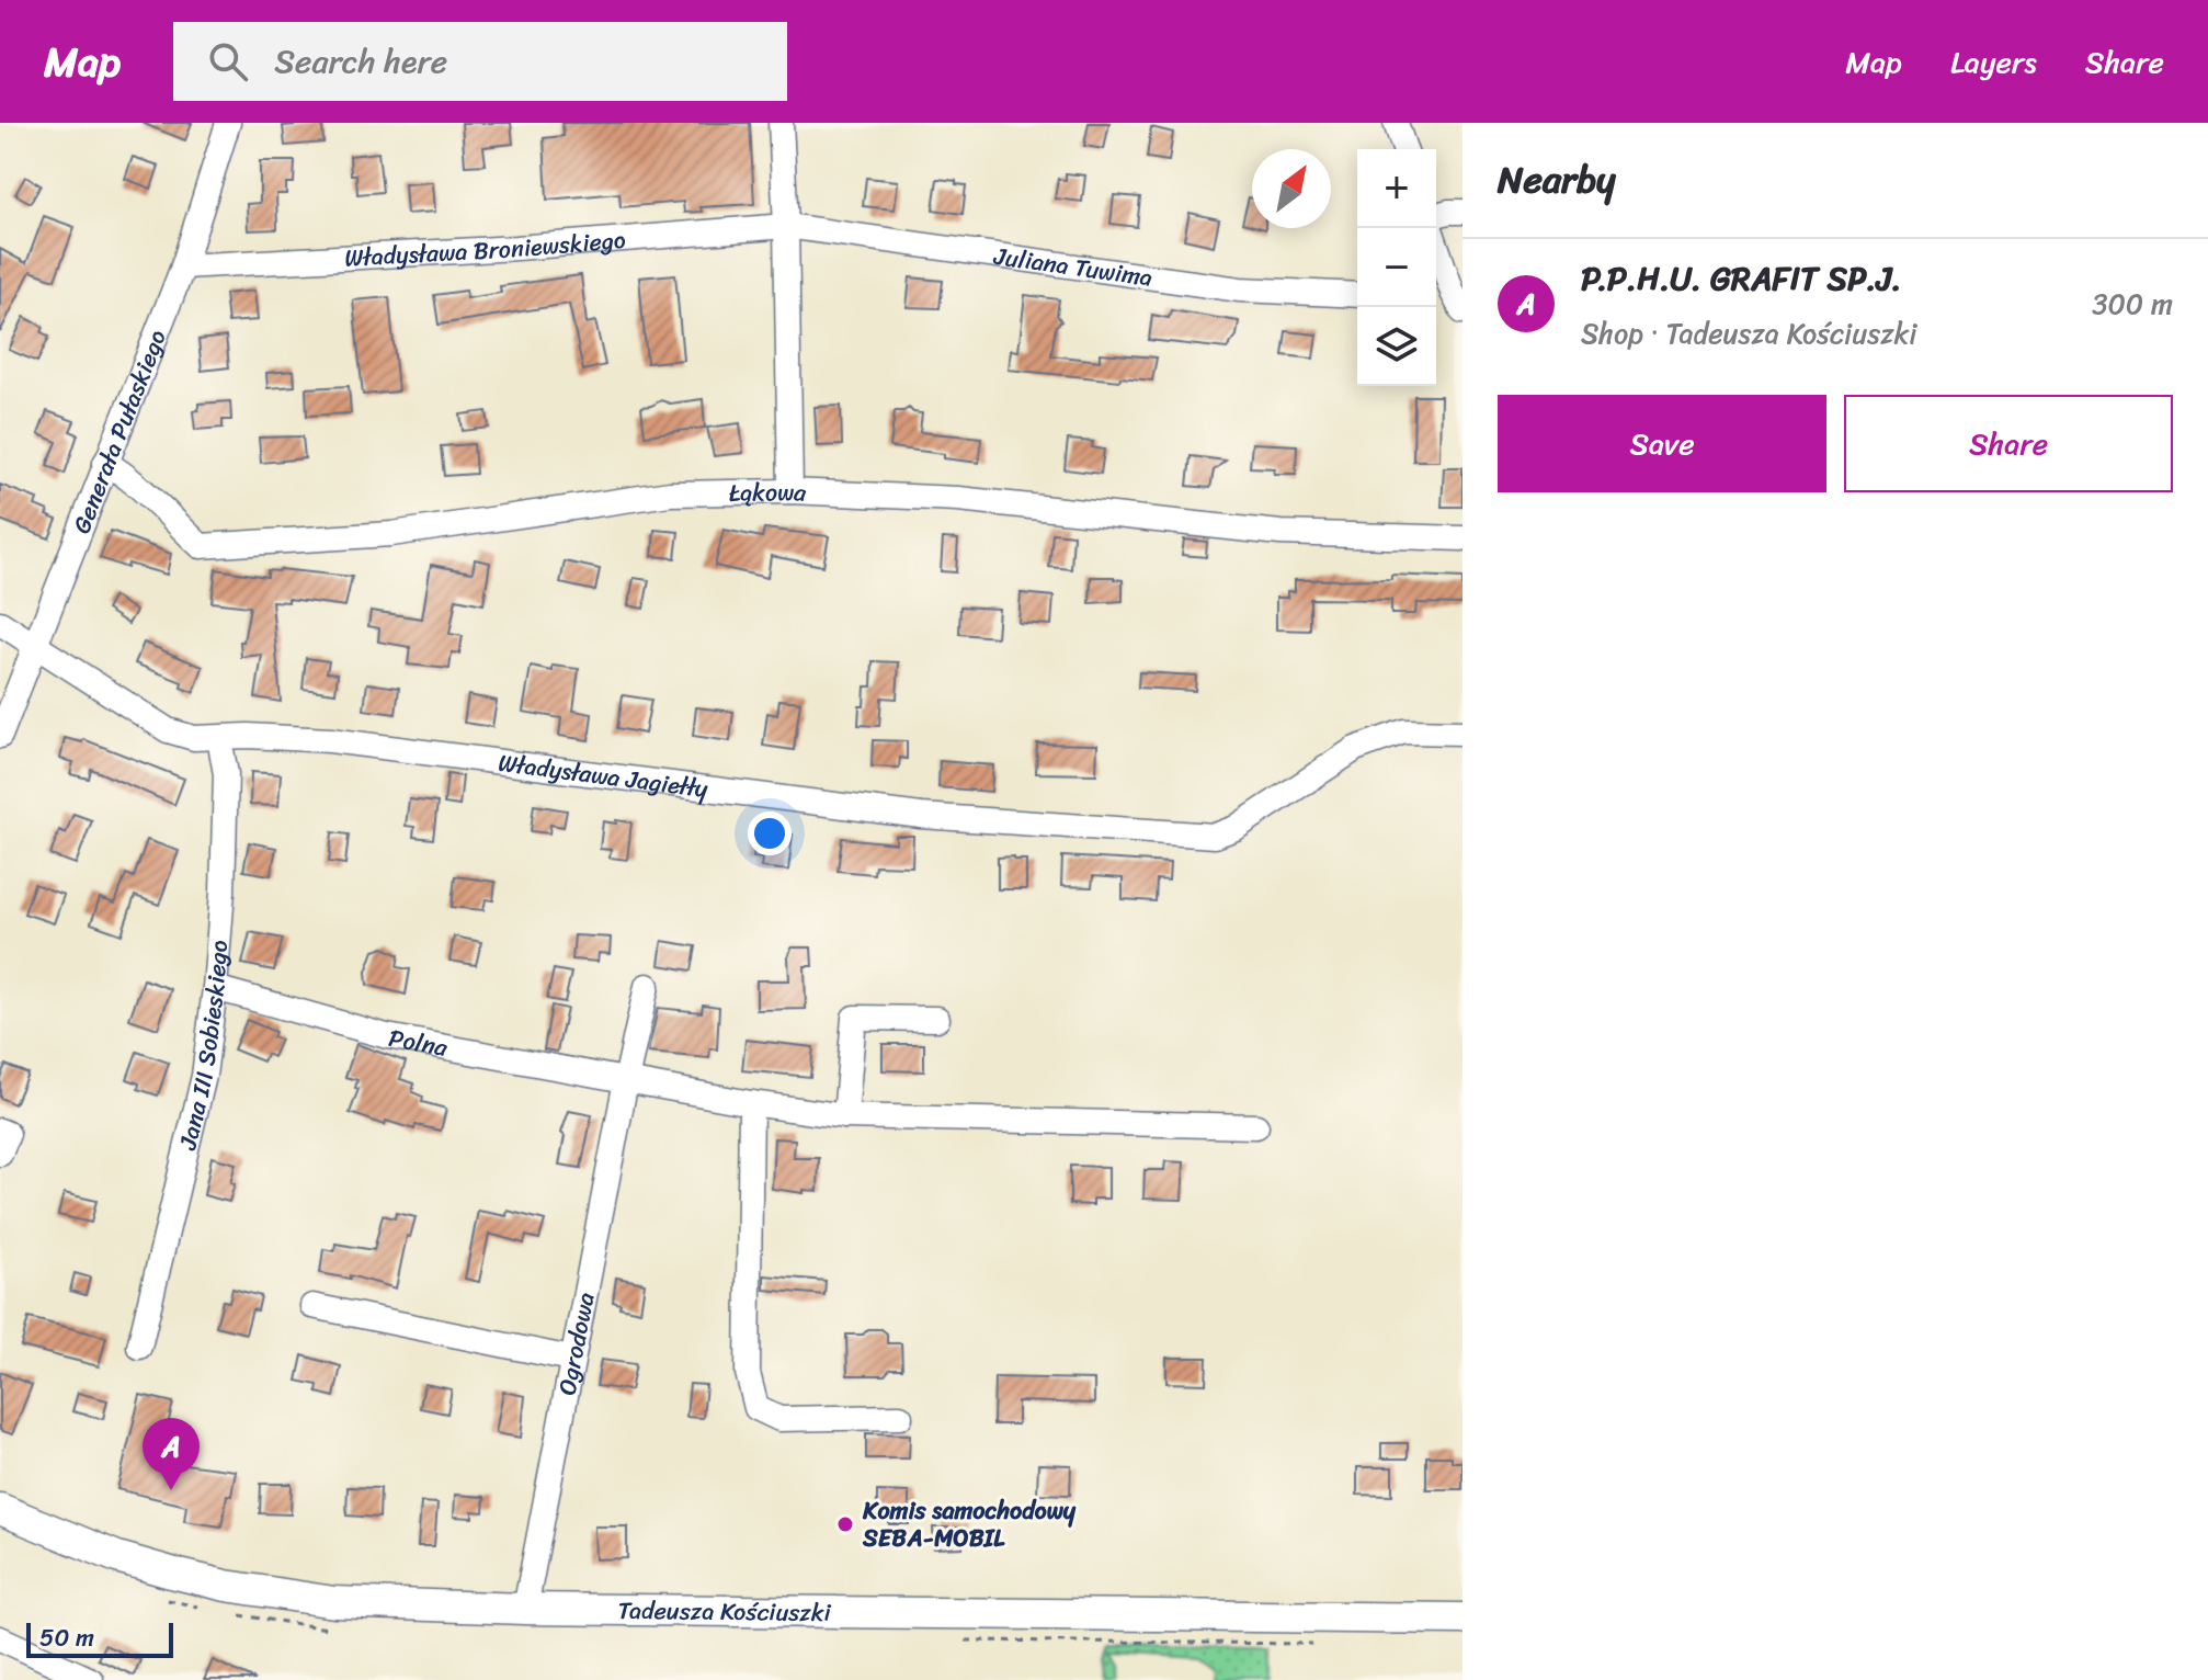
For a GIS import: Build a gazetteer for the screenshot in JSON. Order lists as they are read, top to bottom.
{
  "streets": {
    "main road": ["Tadeusza Kościuszki"],
    "street": [
      "Władysława Broniewskiego",
      "Juliana Tuwima",
      "Generała Pułaskiego",
      "Łąkowa",
      "Władysława Jagiełły",
      "Polna",
      "Jana III Sobieskiego",
      "Ogrodowa"
    ]
  },
  "crossings": [
    ["Władysława Broniewskiego", "Juliana Tuwima"],
    ["Władysława Broniewskiego", "Generała Pułaskiego"],
    ["Generała Pułaskiego", "Łąkowa"],
    ["Generała Pułaskiego", "Władysława Jagiełły"],
    ["Władysława Jagiełły", "Jana III Sobieskiego"],
    ["Polna", "Jana III Sobieskiego"],
    ["Polna", "Ogrodowa"],
    ["Ogrodowa", "Tadeusza Kościuszki"]
  ],
  "places": ["Komis samochodowy SEBA-MOBIL"],
  "scale_bar": "50 m",
  "north": "top right",
  "page": {
    "header": "Map",
    "search": "Search here",
    "nav": ["Map", "Layers", "Share"],
    "heading": "Nearby",
    "map_buttons": ["+", "−"],
    "list": [
      {
        "mark": "A",
        "name": "P.P.H.U. GRAFIT SP.J.",
        "note": "Shop · Tadeusza Kościuszki",
        "value": "300 m"
      }
    ],
    "buttons": ["Save", "Share"],
    "pins": "A",
    "scale": "50 m"
  }
}
